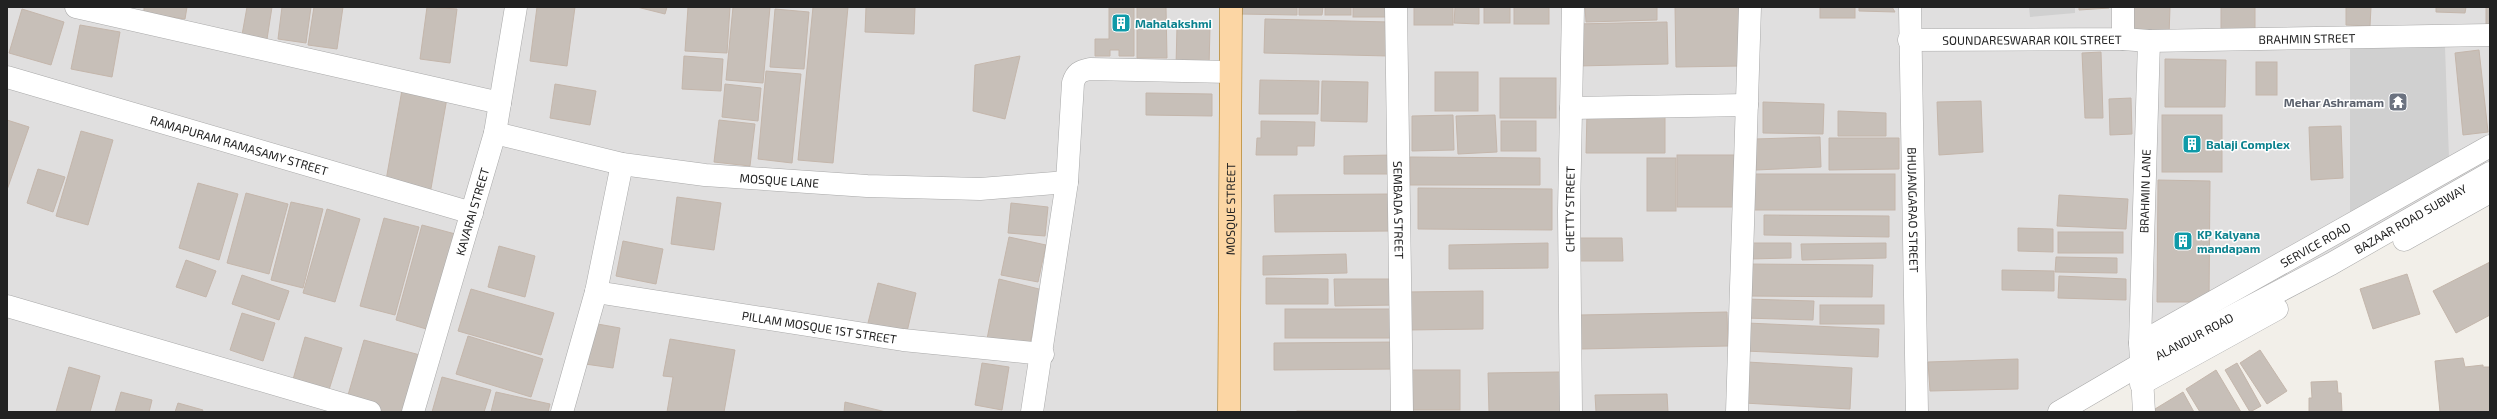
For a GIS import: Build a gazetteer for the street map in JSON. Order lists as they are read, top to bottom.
{
  "streets": {
    "main road": ["MOSQUE STREET"],
    "street": [
      "SOUNDARESWARAR KOIL STREET",
      "BRAHMIN STREET",
      "RAMAPURAM RAMASAMY STREET",
      "MOSQUE LANE",
      "BRAHMIN LANE",
      "CHETTY STREET",
      "BHUJANGARAO STREET",
      "SEMBADA STREET",
      "KAVARAI STREET",
      "BAZAAR ROAD SUBWAY",
      "SERVICE ROAD",
      "PILLAM MOSQUE 1ST STREET",
      "ALANDUR ROAD"
    ]
  },
  "crossings": [
    ["SOUNDARESWARAR KOIL STREET", "BRAHMIN STREET"],
    ["SOUNDARESWARAR KOIL STREET", "BHUJANGARAO STREET"],
    ["BRAHMIN STREET", "BRAHMIN LANE"],
    ["RAMAPURAM RAMASAMY STREET", "KAVARAI STREET"],
    ["MOSQUE LANE", "KAVARAI STREET"],
    ["BRAHMIN LANE", "SERVICE ROAD"],
    ["BRAHMIN LANE", "ALANDUR ROAD"],
    ["BAZAAR ROAD SUBWAY", "ALANDUR ROAD"]
  ],
  "places": {
    "building": ["Mahalakshmi", "Balaji Complex", "KP Kalyana mandapam"],
    "temple": ["Mehar Ashramam"]
  }
}
